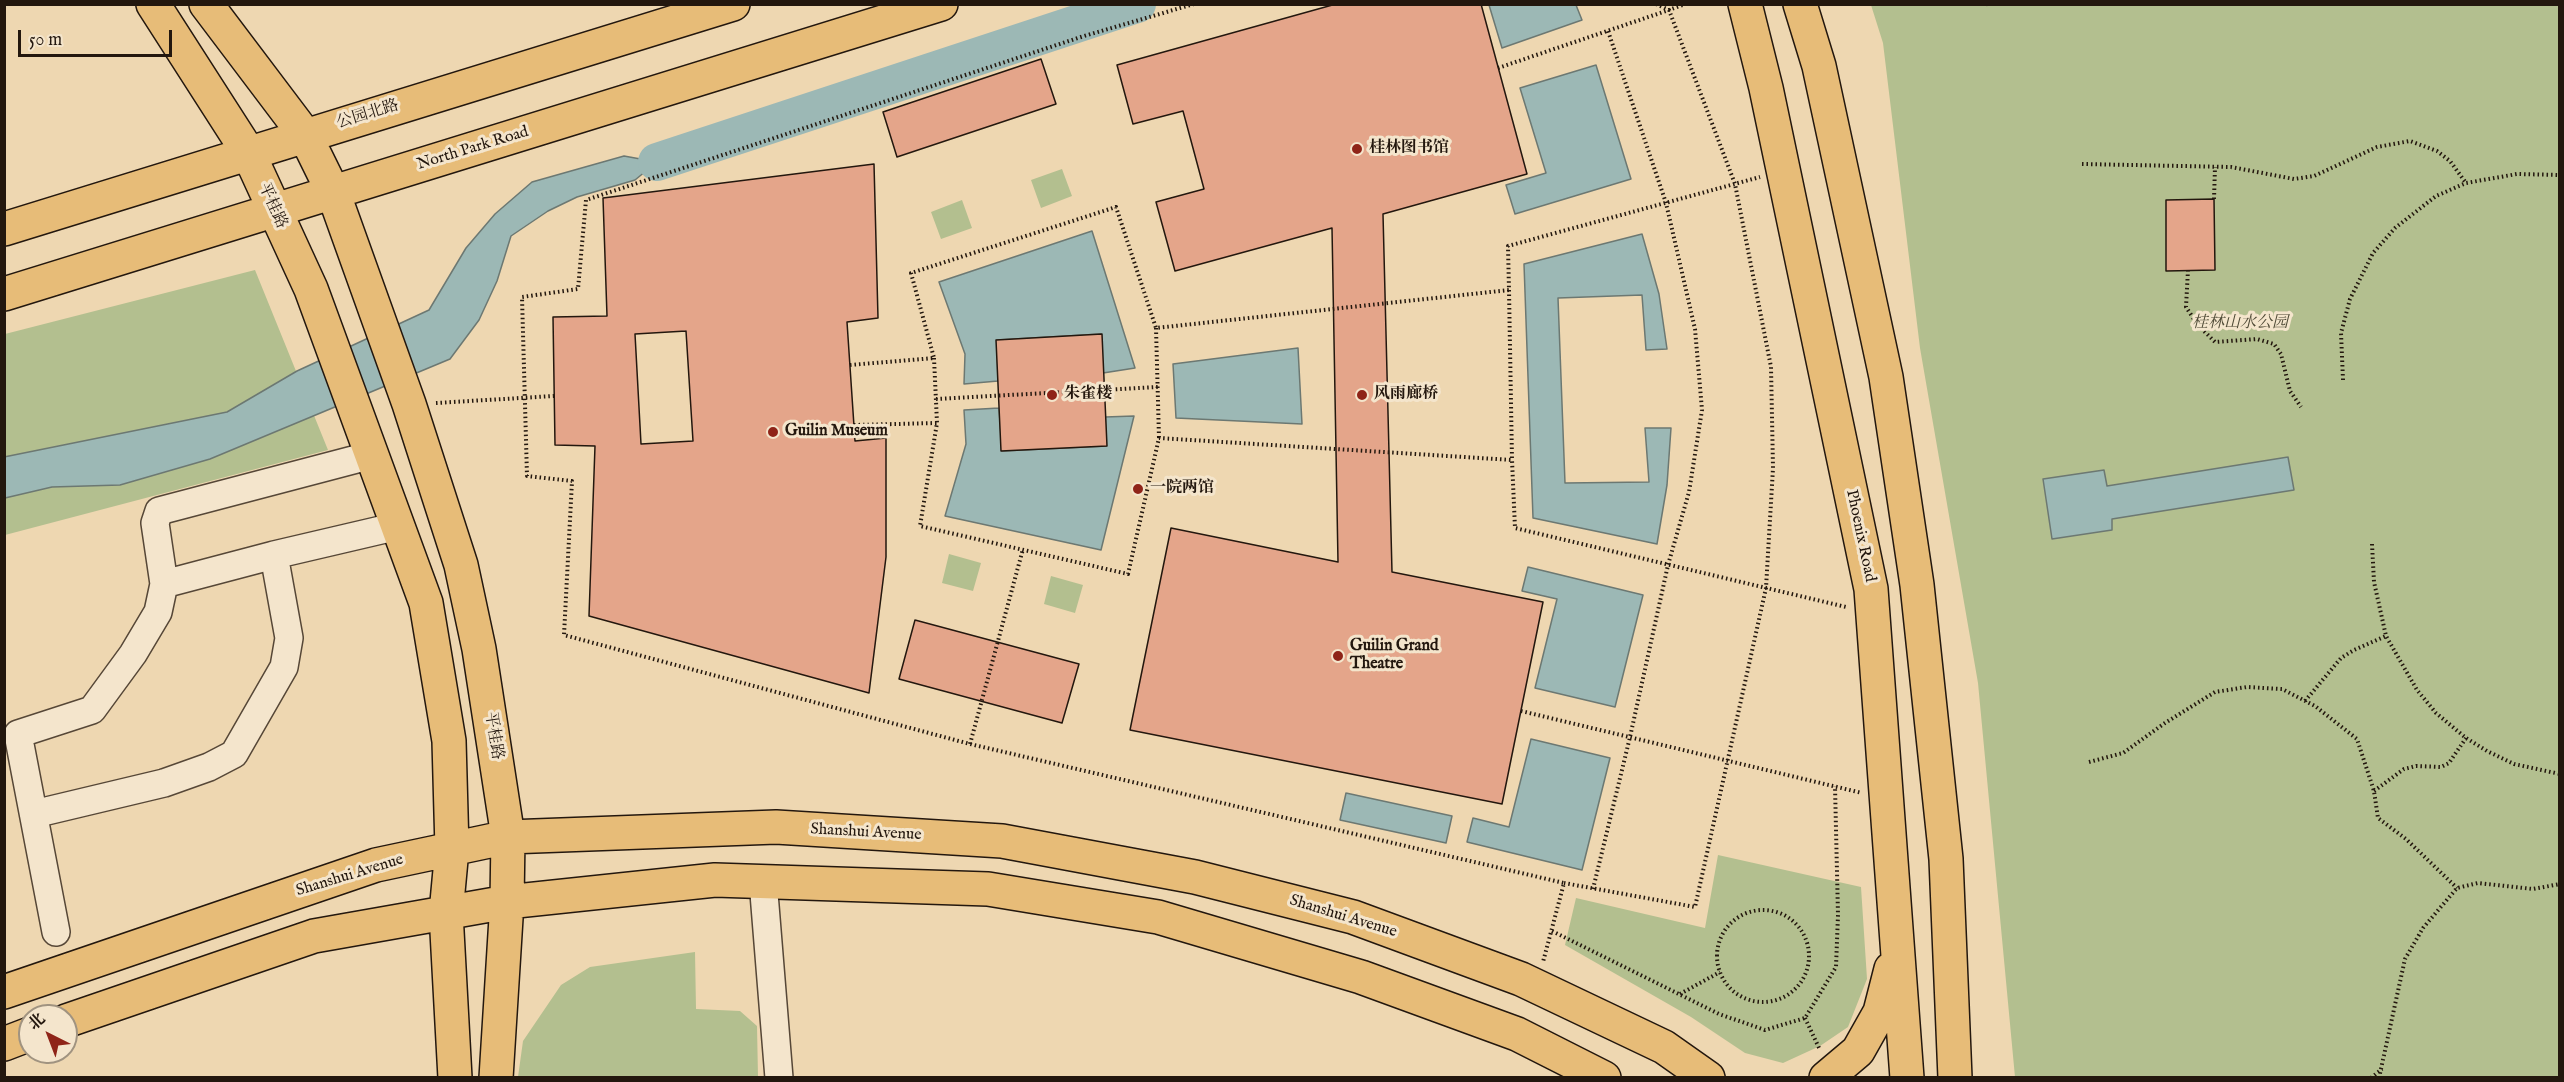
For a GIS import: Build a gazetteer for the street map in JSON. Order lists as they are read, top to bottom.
{
  "streets": {
    "main road": [
      "公园北路",
      "North Park Road",
      "平桂路",
      "Phoenix Road",
      "Shanshui Avenue"
    ]
  },
  "crossings": [
    ["公园北路", "平桂路"],
    ["North Park Road", "平桂路"],
    ["平桂路", "Shanshui Avenue"]
  ],
  "parks": ["桂林山水公园"],
  "places": [
    "桂林图书馆",
    "朱雀楼",
    "风雨廊桥",
    "Guilin Museum",
    "一院两馆",
    "Guilin Grand Theatre"
  ],
  "scale_bar": "50 m",
  "north": "top left"
}
